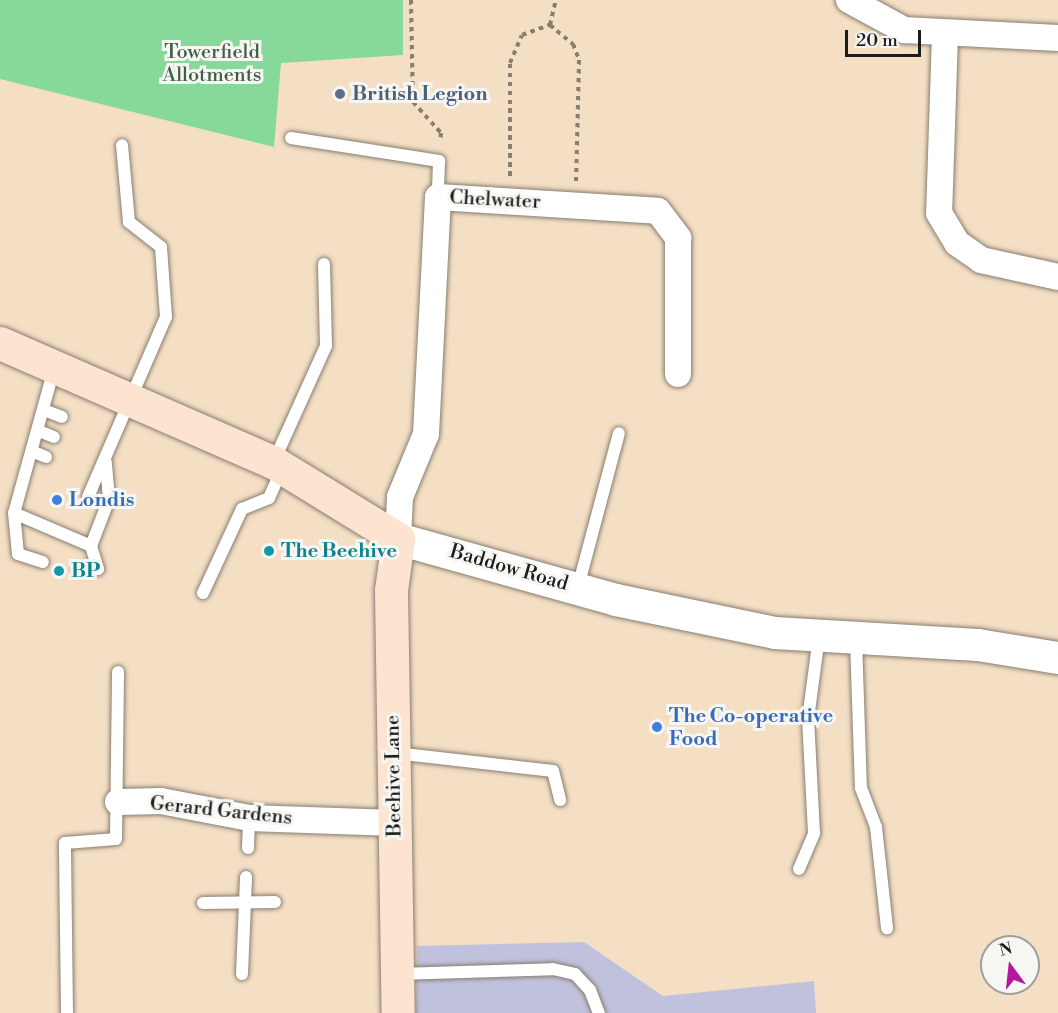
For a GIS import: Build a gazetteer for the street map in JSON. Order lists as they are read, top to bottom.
{
  "streets": {
    "main road": ["Baddow Road", "Beehive Lane"],
    "street": ["Chelwater", "Gerard Gardens"]
  },
  "crossings": [
    ["Chelwater", "Baddow Road"],
    ["Chelwater", "Beehive Lane"],
    ["Baddow Road", "Beehive Lane"],
    ["Beehive Lane", "Gerard Gardens"]
  ],
  "parks": ["Towerfield Allotments"],
  "places": [
    "British Legion",
    "Londis",
    "The Beehive",
    "BP",
    "The Co-operative Food"
  ],
  "scale_bar": "20 m",
  "north": "top"
}
